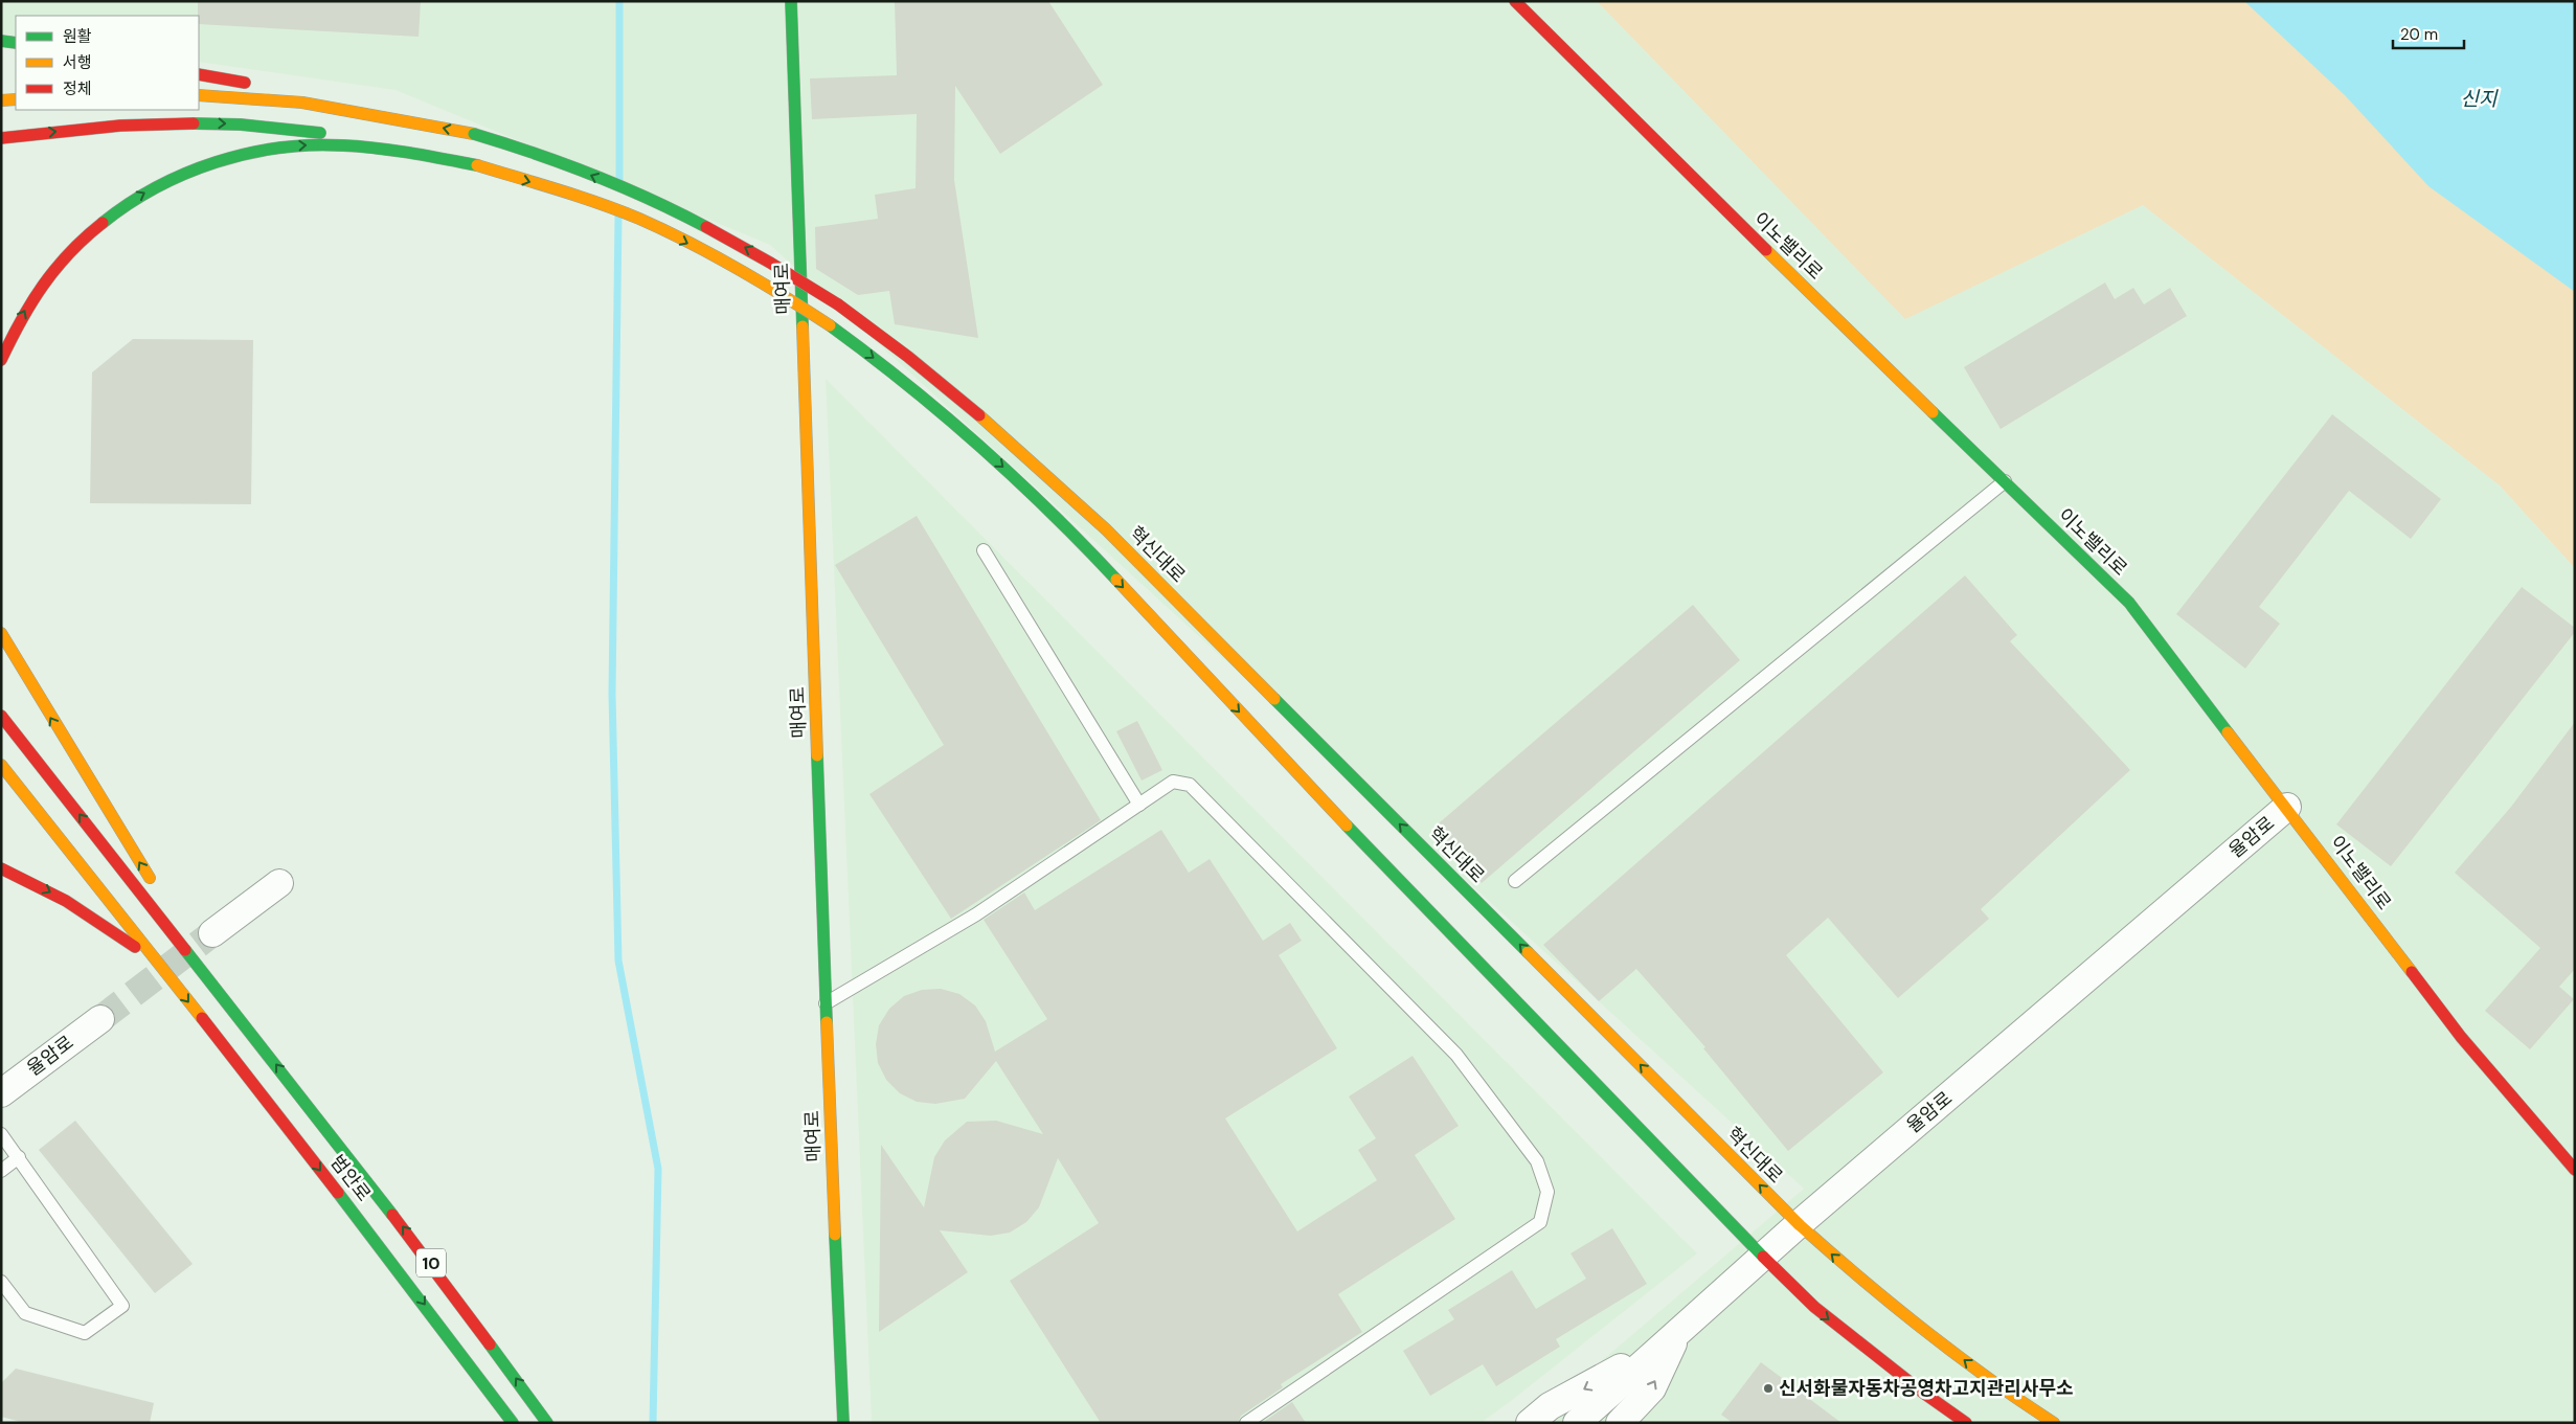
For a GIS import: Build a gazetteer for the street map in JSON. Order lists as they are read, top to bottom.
{
  "streets": {
    "main road": [
      "이노밸리로",
      "매여로",
      "혁신대로",
      "범안로",
      "10"
    ],
    "street": ["율암로"]
  },
  "crossings": [
    ["이노밸리로", "율암로"],
    ["혁신대로", "율암로"]
  ],
  "water": ["신지"],
  "places": ["신서화물자동차공영차고지관리사무소"],
  "legend": ["원활", "서행", "정체"],
  "scale_bar": "20 m"
}
